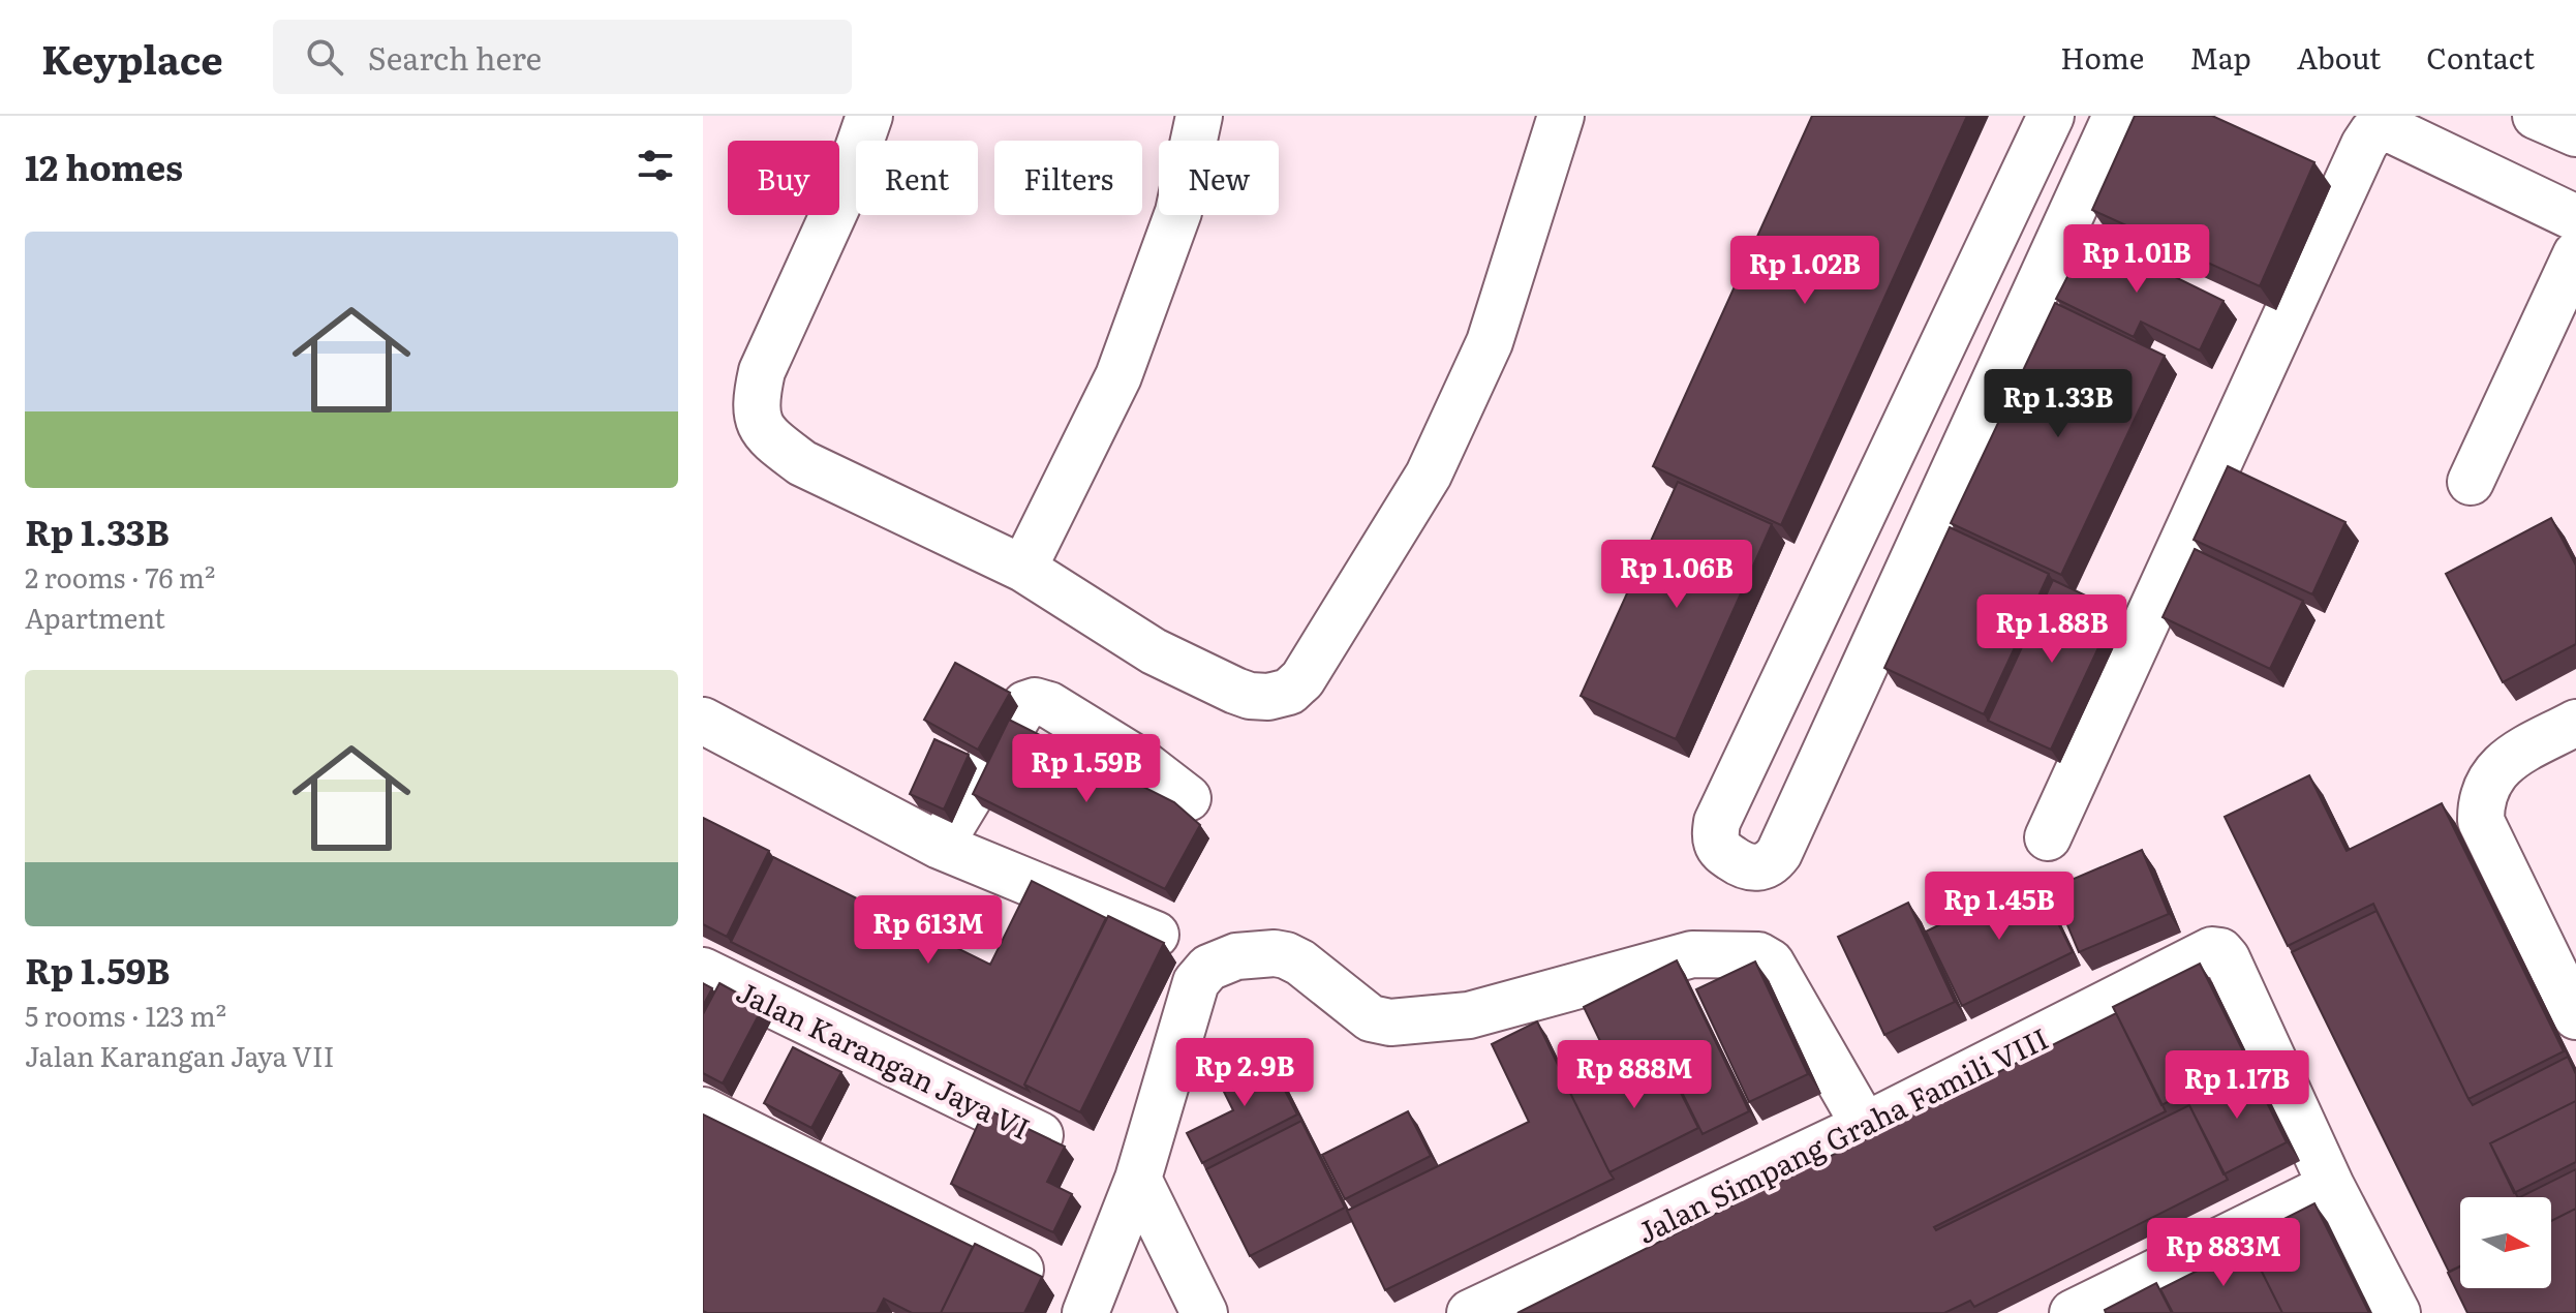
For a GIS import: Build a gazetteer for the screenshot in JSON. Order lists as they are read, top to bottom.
{
  "streets": {
    "street": ["Jalan Karangan Jaya VI", "Jalan Simpang Graha Famili VIII"]
  },
  "north": "right",
  "page": {
    "header": "Keyplace",
    "search": "Search here",
    "nav": [
      "Home",
      "Map",
      "About",
      "Contact"
    ],
    "heading": "12 homes",
    "chip": [
      "Buy",
      "Rent",
      "Filters",
      "New"
    ],
    "list": [
      {
        "name": "Rp 1.33B",
        "note": "2 rooms · 76 m² · Apartment"
      },
      {
        "name": "Rp 1.59B",
        "note": "5 rooms · 123 m² · Jalan Karangan Jaya VII"
      }
    ],
    "price": [
      "Rp 1.01B",
      "Rp 1.02B",
      "Rp 1.33B",
      "Rp 1.06B",
      "Rp 1.88B",
      "Rp 1.59B",
      "Rp 1.45B",
      "Rp 613M",
      "Rp 2.9B",
      "Rp 888M",
      "Rp 1.17B",
      "Rp 883M"
    ]
  }
}
